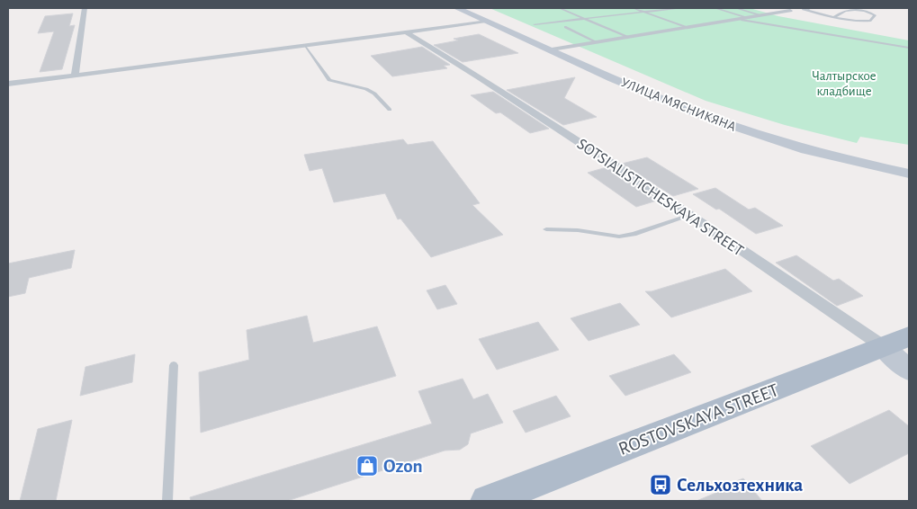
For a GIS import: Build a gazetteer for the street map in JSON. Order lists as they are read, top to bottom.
{
  "streets": {
    "main road": ["ROSTOVSKAYA STREET"],
    "street": ["УЛИЦА МЯСНИКЯНА", "SOTSIALISTICHESKAYA STREET"]
  },
  "crossings": [
    ["SOTSIALISTICHESKAYA STREET", "ROSTOVSKAYA STREET"]
  ],
  "parks": ["Чалтырское кладбище"],
  "places": {
    "shop": ["Ozon"],
    "bus stop": ["Сельхозтехника"]
  }
}
